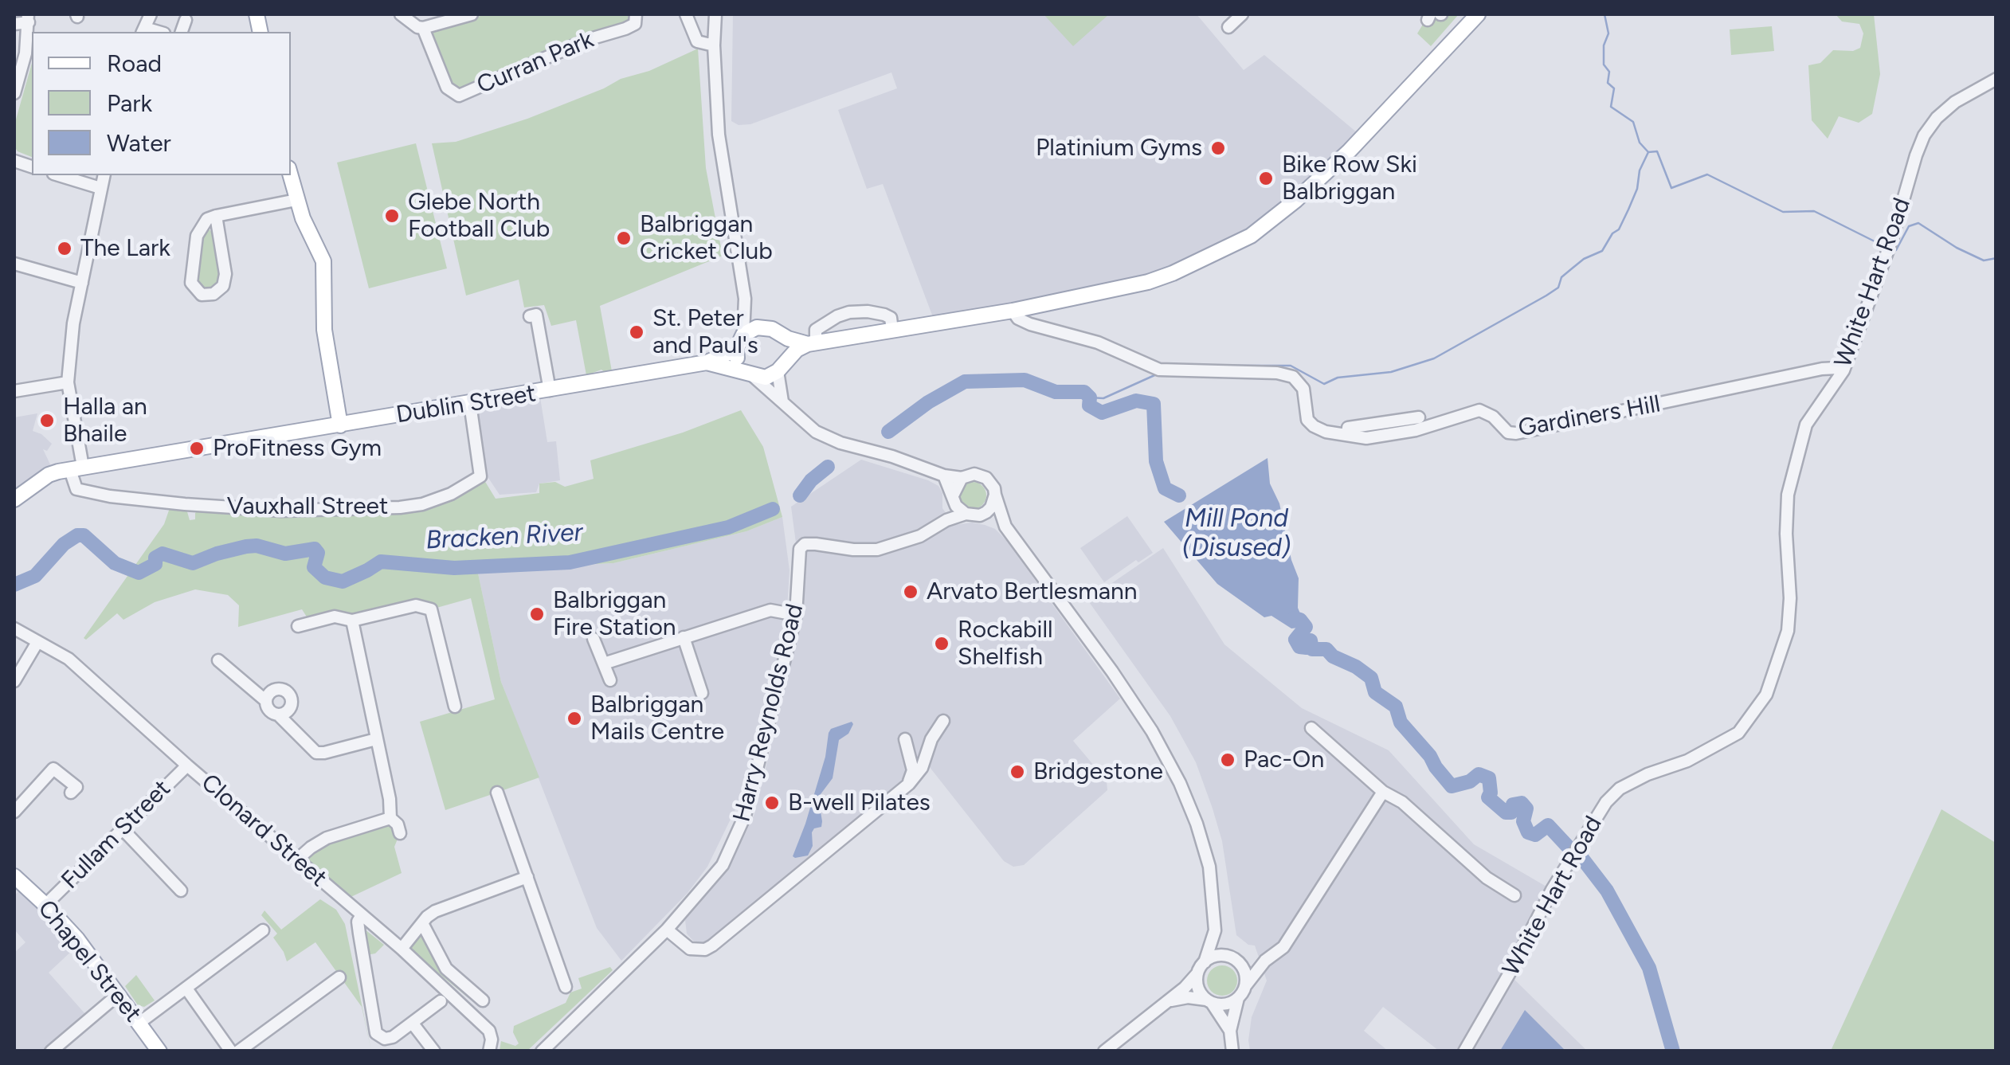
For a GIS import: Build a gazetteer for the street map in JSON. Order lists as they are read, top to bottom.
{
  "streets": {
    "main road": ["Dublin Street", "Chapel Street"],
    "street": [
      "Curran Park",
      "White Hart Road",
      "Gardiners Hill",
      "Vauxhall Street",
      "Harry Reynolds Road",
      "Clonard Street",
      "Fullam Street"
    ]
  },
  "crossings": [
    ["White Hart Road", "Gardiners Hill"],
    ["Dublin Street", "Vauxhall Street"],
    ["Clonard Street", "Fullam Street"],
    ["Fullam Street", "Chapel Street"]
  ],
  "water": ["Mill Pond (Disused)", "Bracken River"],
  "places": [
    "Platinium Gyms",
    "Bike Row Ski Balbriggan",
    "Glebe North Football Club",
    "Balbriggan Cricket Club",
    "The Lark",
    "St. Peter and Paul's",
    "Halla an Bhaile",
    "ProFitness Gym",
    "Arvato Bertlesmann",
    "Balbriggan Fire Station",
    "Rockabill Shelfish",
    "Balbriggan Mails Centre",
    "Pac-On",
    "Bridgestone",
    "B-well Pilates"
  ],
  "legend": ["Road", "Park", "Water"]
}
